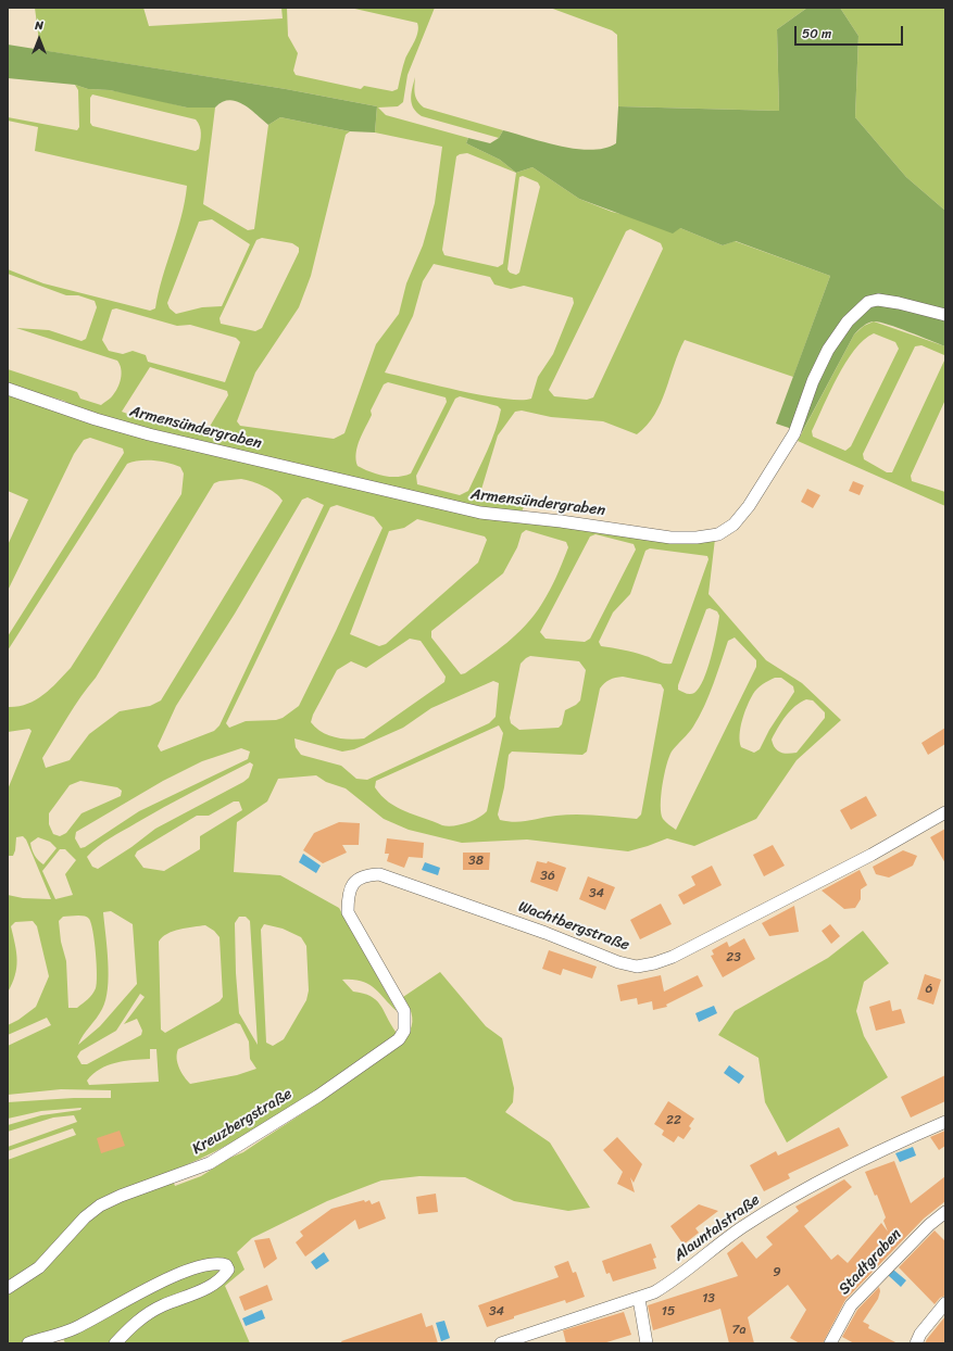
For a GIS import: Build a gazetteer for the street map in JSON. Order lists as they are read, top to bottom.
{
  "streets": {
    "street": [
      "Armensündergraben",
      "Wachtbergstraße",
      "Kreuzbergstraße",
      "Alauntalstraße",
      "Stadtgraben"
    ]
  },
  "crossings": [
    ["Wachtbergstraße", "Kreuzbergstraße"]
  ],
  "house_numbers": [
    "38",
    "36",
    "34",
    "23",
    "6",
    "22",
    "9",
    "13",
    "34",
    "15",
    "7a"
  ],
  "scale_bar": "50 m",
  "north": "top"
}
